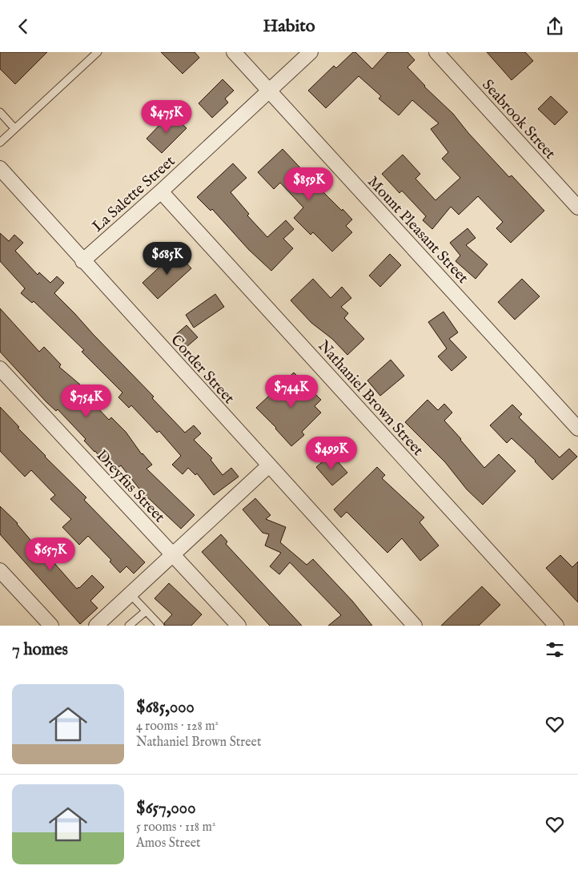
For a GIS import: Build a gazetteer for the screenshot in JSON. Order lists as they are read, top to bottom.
{
  "streets": {
    "street": [
      "Seabrook Street",
      "La Salette Street",
      "Mount Pleasant Street",
      "Corder Street",
      "Nathaniel Brown Street",
      "Dreyfus Street"
    ]
  },
  "crossings": [
    ["La Salette Street", "Mount Pleasant Street"],
    ["La Salette Street", "Corder Street"],
    ["La Salette Street", "Nathaniel Brown Street"]
  ],
  "page": {
    "header": "Habito",
    "price": [
      "$475K",
      "$859K",
      "$685K",
      "$744K",
      "$754K",
      "$499K",
      "$657K"
    ],
    "heading": "7 homes",
    "list": [
      {
        "name": "$685,000",
        "note": "4 rooms · 128 m² · Nathaniel Brown Street"
      },
      {
        "name": "$657,000",
        "note": "5 rooms · 118 m² · Amos Street"
      }
    ]
  }
}
